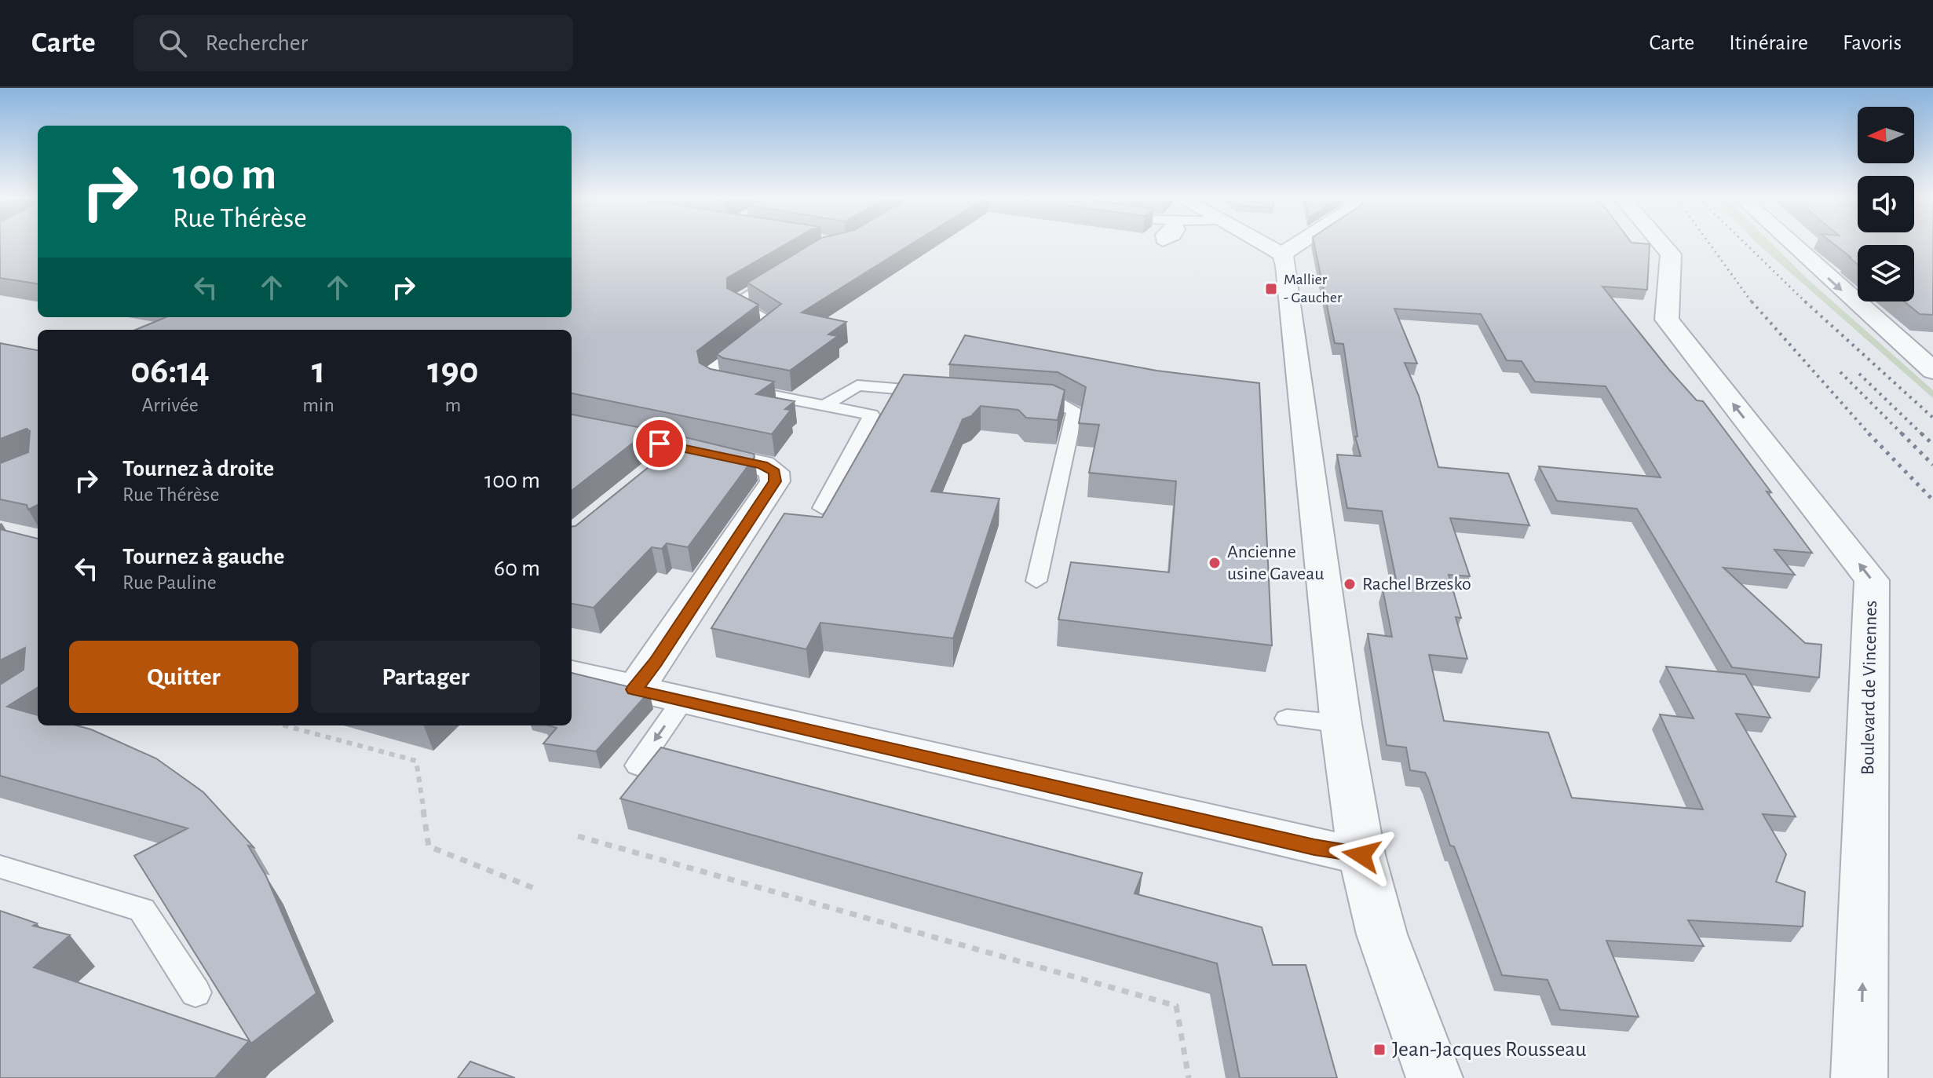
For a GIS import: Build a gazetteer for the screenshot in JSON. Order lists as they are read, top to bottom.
{
  "streets": {
    "street": ["Boulevard de Vincennes"]
  },
  "one_way": ["Boulevard de Vincennes"],
  "places": {
    "transit": ["Mallier - Gaucher", "Jean-Jacques Rousseau"],
    "other": ["Ancienne usine Gaveau", "Rachel Brzesko"]
  },
  "north": "left",
  "page": {
    "header": "Carte",
    "search": "Rechercher",
    "nav": ["Carte", "Itinéraire", "Favoris"],
    "turn": ["100 m", "Rue Thérèse"],
    "eta": [
      "06:14",
      "Arrivée",
      "1",
      "min",
      "190",
      "m"
    ],
    "list": [
      {
        "name": "Tournez à droite",
        "note": "Rue Thérèse",
        "value": "100 m"
      },
      {
        "name": "Tournez à gauche",
        "note": "Rue Pauline",
        "value": "60 m"
      }
    ],
    "buttons": ["Quitter", "Partager"]
  }
}
